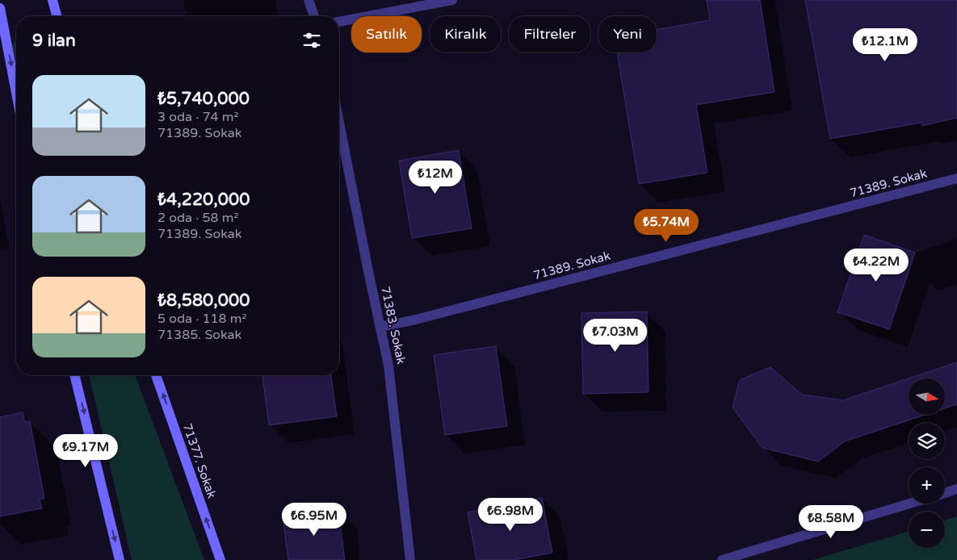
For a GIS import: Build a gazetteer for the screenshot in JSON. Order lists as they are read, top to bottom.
{
  "streets": {
    "street": ["71389. Sokak", "71383. Sokak", "71377. Sokak"]
  },
  "crossings": [
    ["71389. Sokak", "71383. Sokak"]
  ],
  "north": "right",
  "page": {
    "chip": [
      "Satılık",
      "Kiralık",
      "Filtreler",
      "Yeni"
    ],
    "heading": "9 ilan",
    "price": [
      "₺12.1M",
      "₺12M",
      "₺5.74M",
      "₺4.22M",
      "₺7.03M",
      "₺9.17M",
      "₺6.98M",
      "₺6.95M",
      "₺8.58M"
    ],
    "list": [
      {
        "name": "₺5,740,000",
        "note": "3 oda · 74 m² · 71389. Sokak"
      },
      {
        "name": "₺4,220,000",
        "note": "2 oda · 58 m² · 71389. Sokak"
      },
      {
        "name": "₺8,580,000",
        "note": "5 oda · 118 m² · 71385. Sokak"
      }
    ],
    "map_buttons": ["+", "−"]
  }
}
